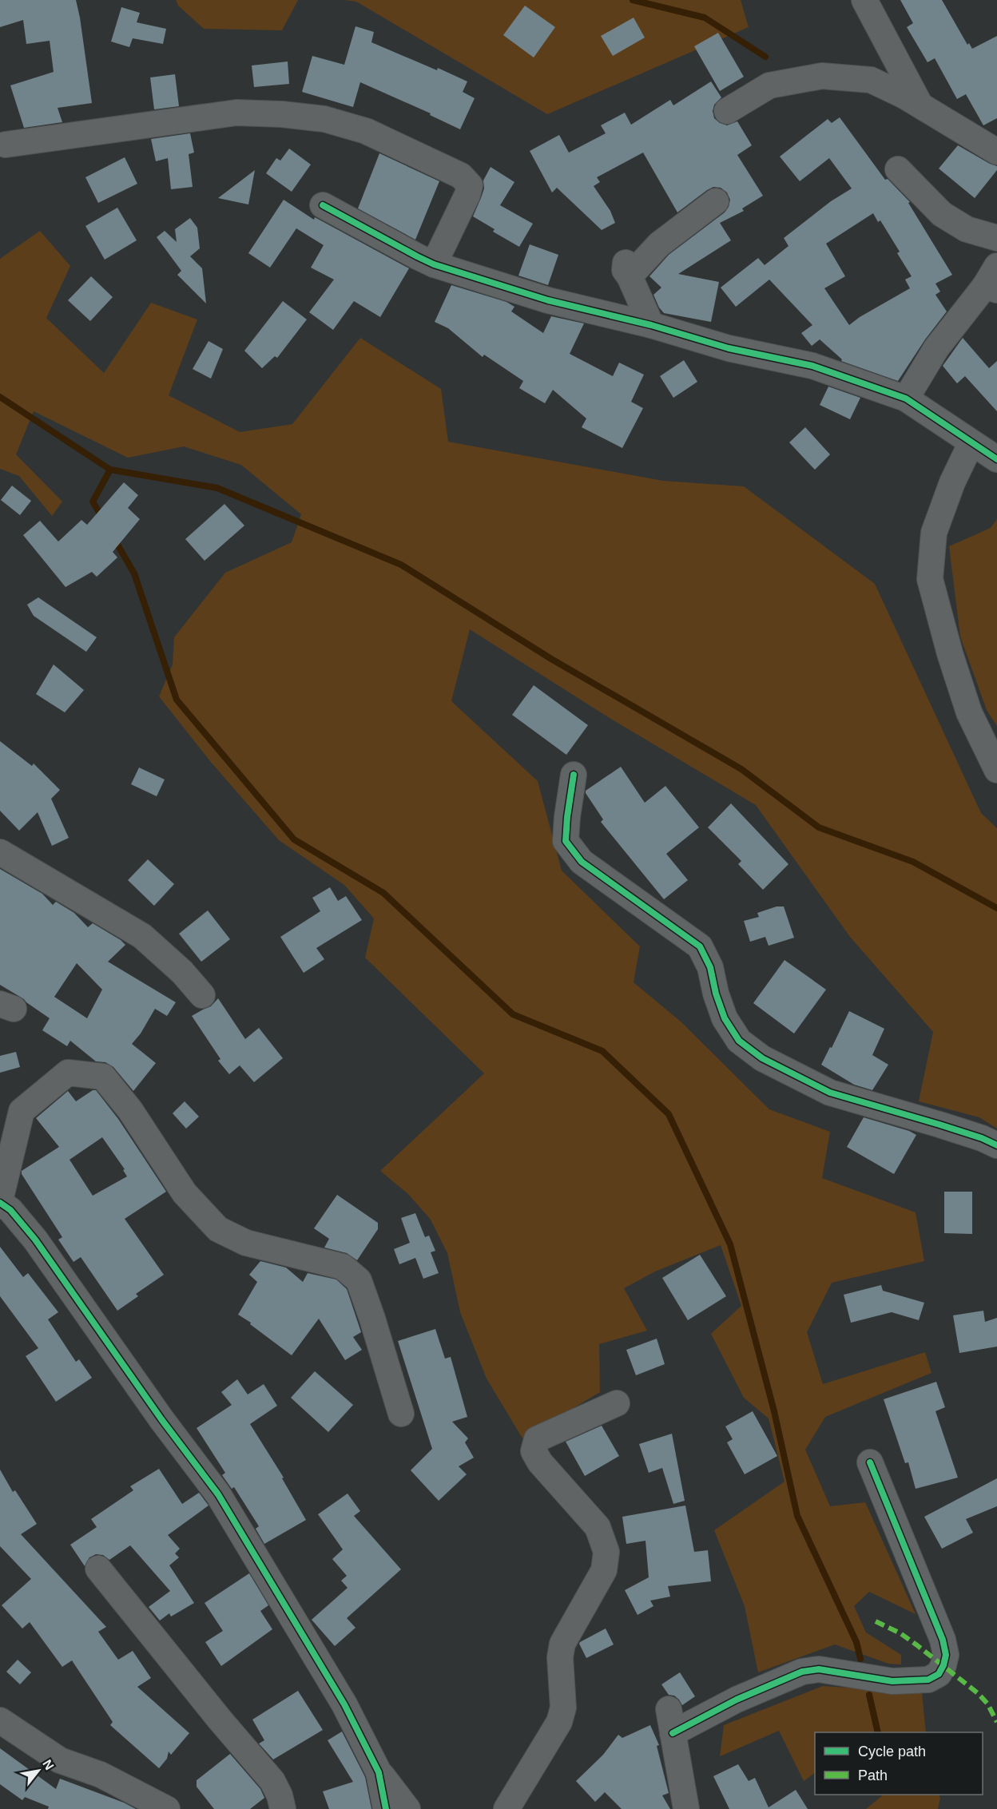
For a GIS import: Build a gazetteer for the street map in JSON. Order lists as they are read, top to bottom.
{
  "legend": ["Cycle path", "Path"],
  "north": "top right"
}
